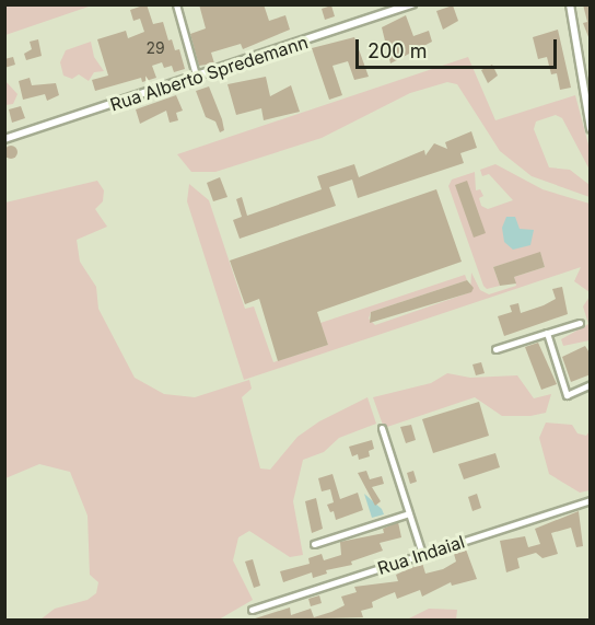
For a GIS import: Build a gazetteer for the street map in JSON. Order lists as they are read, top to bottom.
{
  "streets": {
    "street": ["Rua Alberto Spredemann", "Rua Indaial"]
  },
  "house_numbers": ["29"],
  "scale_bar": "200 m"
}
